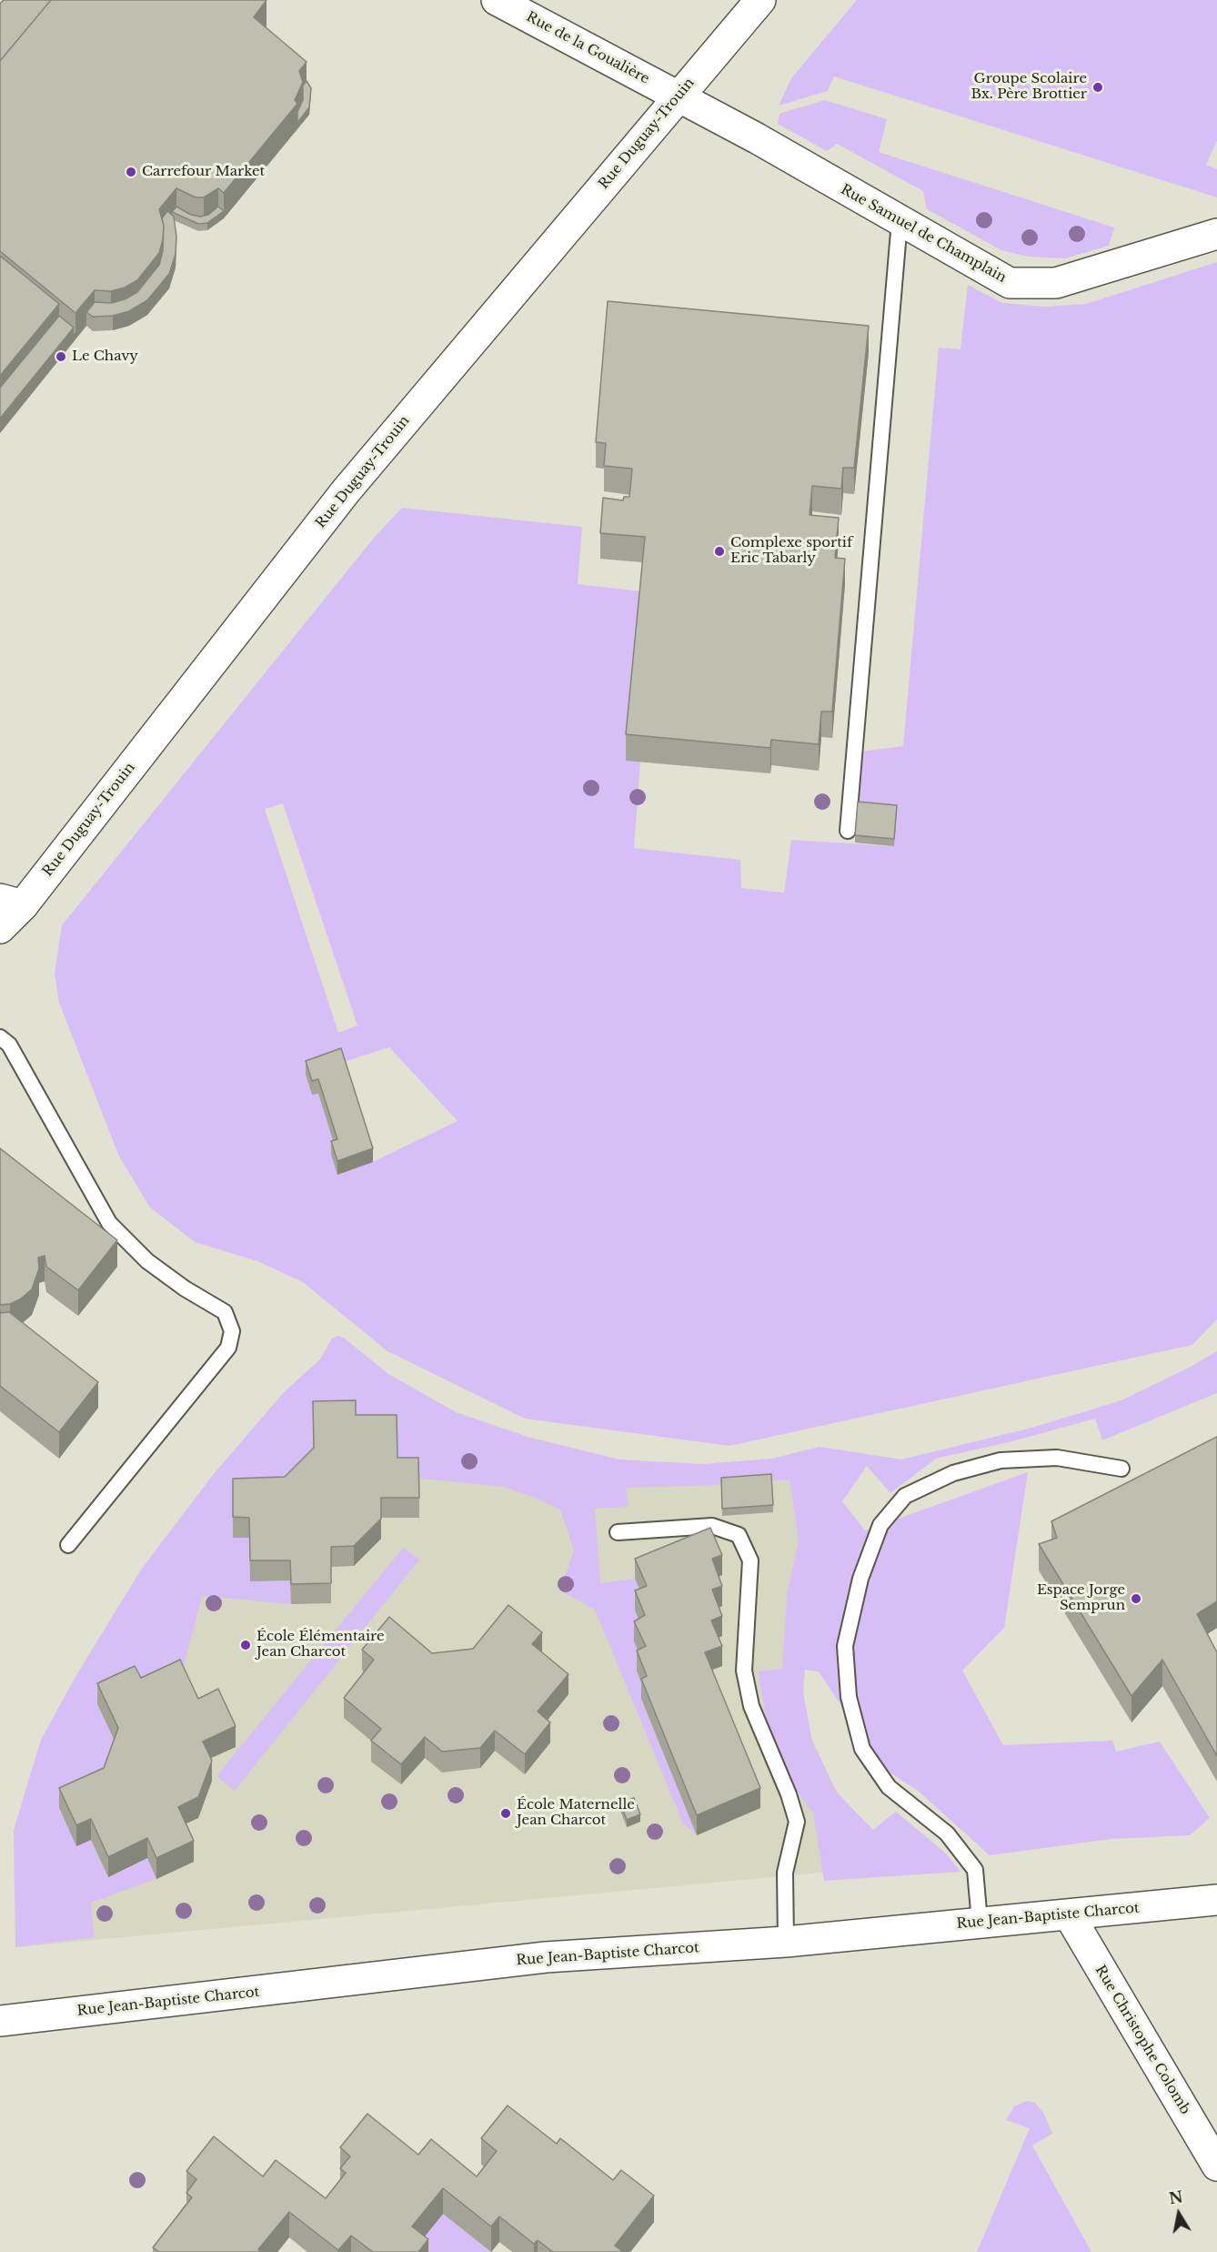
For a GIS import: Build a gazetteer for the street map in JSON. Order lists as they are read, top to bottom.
{
  "streets": {
    "street": [
      "Rue de la Goualière",
      "Rue Duguay-Trouin",
      "Rue Samuel de Champlain",
      "Rue Jean-Baptiste Charcot",
      "Rue Christophe Colomb"
    ]
  },
  "crossings": [
    ["Rue de la Goualière", "Rue Duguay-Trouin"],
    ["Rue de la Goualière", "Rue Samuel de Champlain"],
    ["Rue Duguay-Trouin", "Rue Samuel de Champlain"],
    ["Rue Jean-Baptiste Charcot", "Rue Christophe Colomb"]
  ],
  "places": [
    "Groupe Scolaire Bx. Père Brottier",
    "Carrefour Market",
    "Le Chavy",
    "Complexe sportif Eric Tabarly",
    "Espace Jorge Semprun",
    "École Élémentaire Jean Charcot",
    "École Maternelle Jean Charcot"
  ],
  "north": "top"
}
